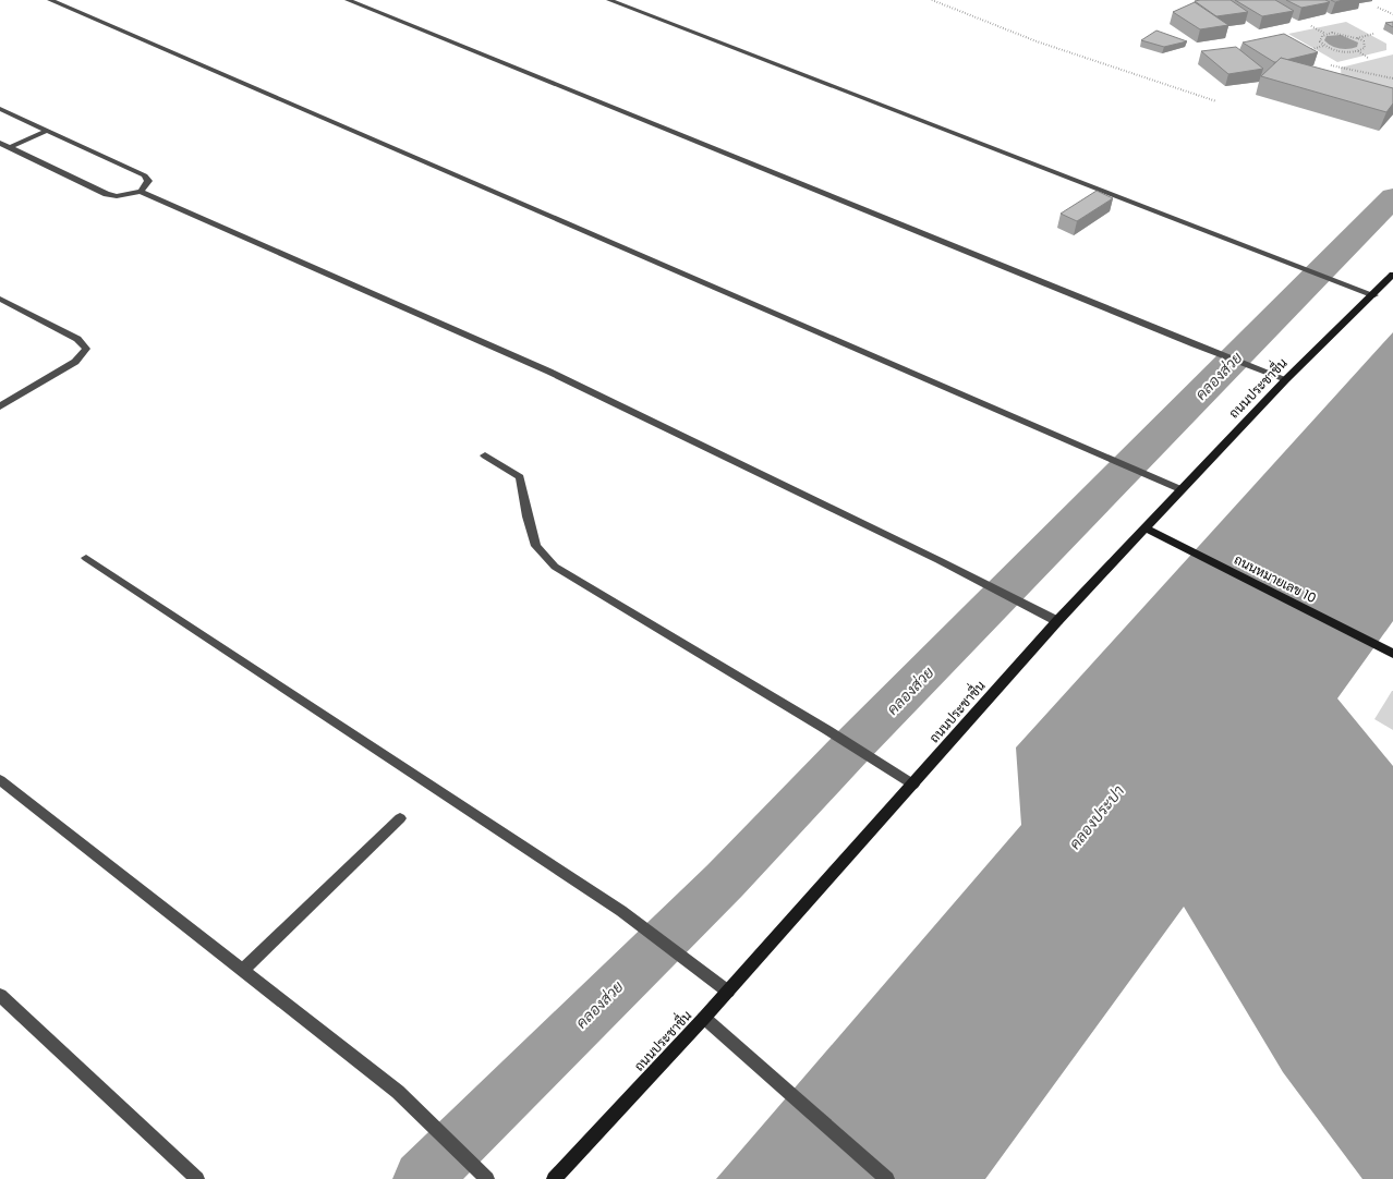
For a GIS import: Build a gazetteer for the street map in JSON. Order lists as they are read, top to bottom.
{
  "streets": {
    "main road": ["ถนนประชาชื่น", "ถนนหมายเลข 10"]
  },
  "crossings": [
    ["ถนนประชาชื่น", "ถนนหมายเลข 10"]
  ],
  "water": ["คลองส่วย", "คลองประปา"]
}
